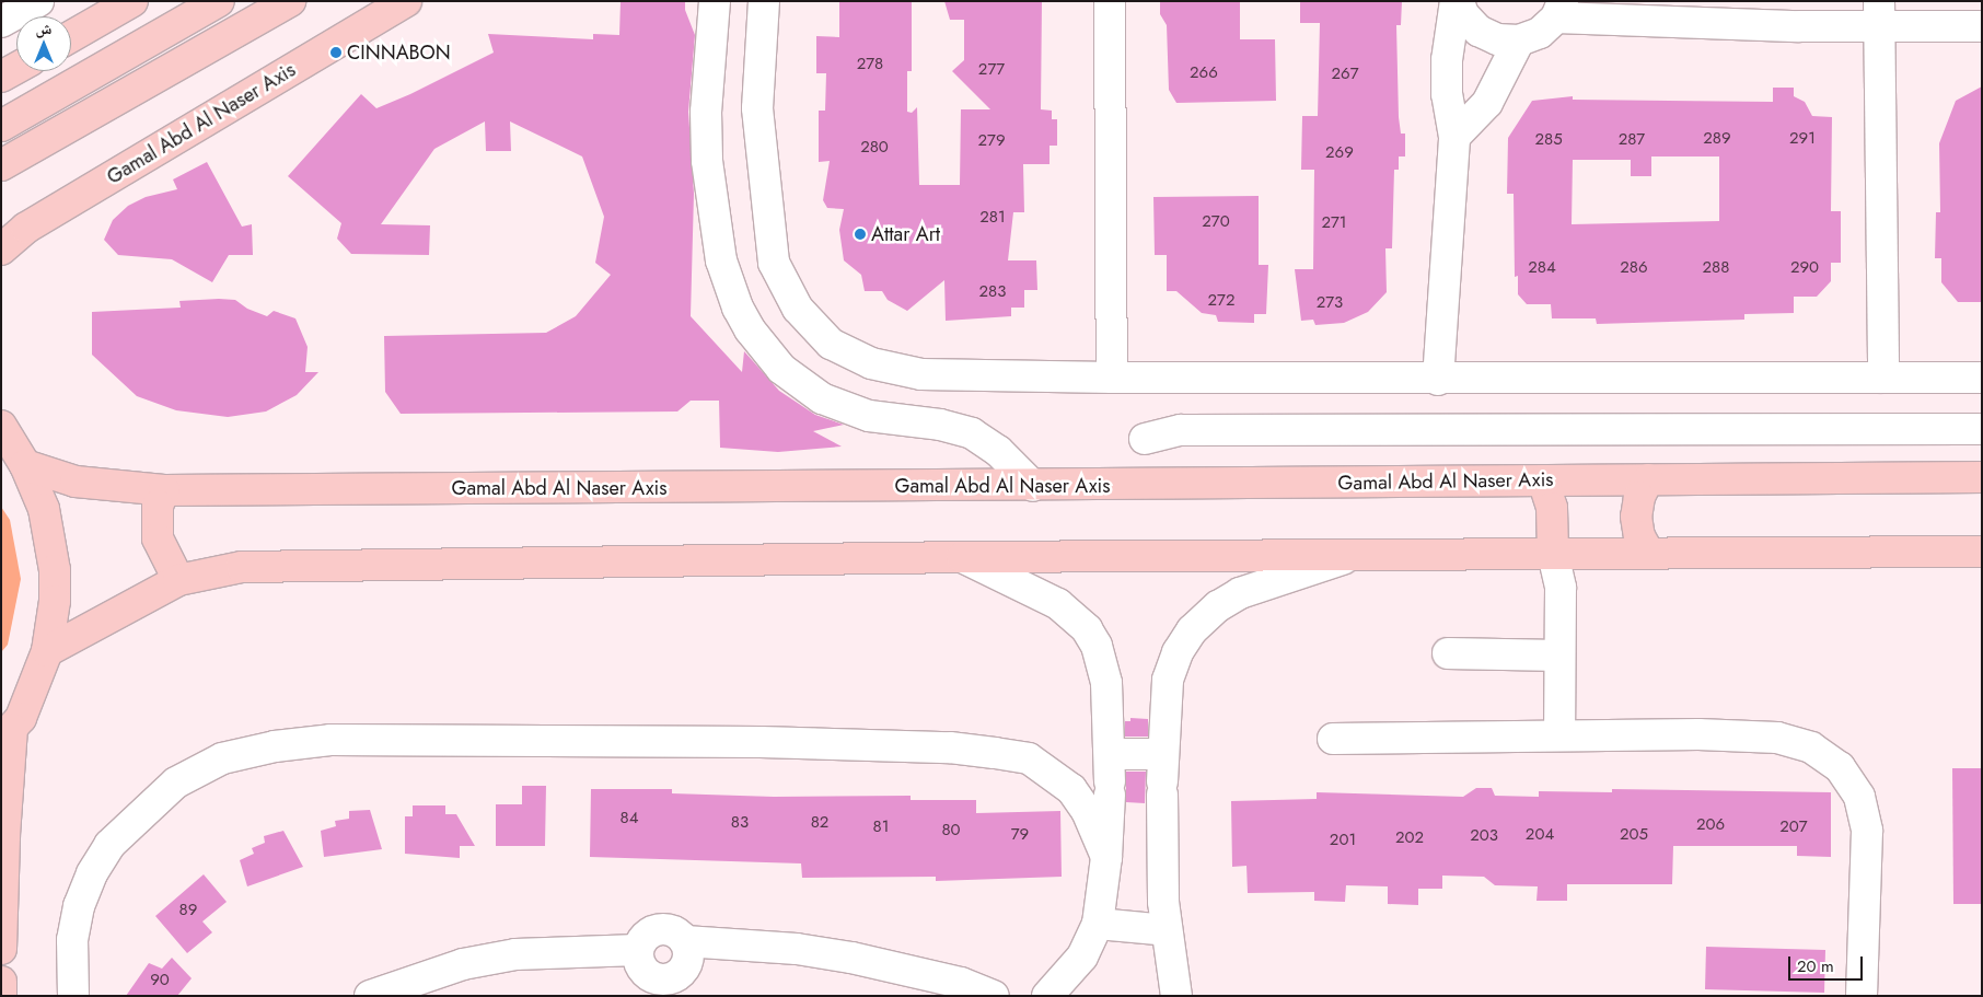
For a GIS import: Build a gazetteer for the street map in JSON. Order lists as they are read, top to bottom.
{
  "streets": {
    "main road": ["Gamal Abd Al Naser Axis"]
  },
  "places": ["CINNABON", "Attar Art"],
  "house_numbers": [
    "278",
    "277",
    "266",
    "267",
    "289",
    "291",
    "285",
    "287",
    "279",
    "280",
    "269",
    "281",
    "270",
    "271",
    "284",
    "286",
    "288",
    "290",
    "283",
    "272",
    "273",
    "84",
    "83",
    "82",
    "206",
    "81",
    "207",
    "80",
    "79",
    "204",
    "205",
    "203",
    "202",
    "201",
    "89",
    "90"
  ],
  "scale_bar": "20 m",
  "north": "top"
}
